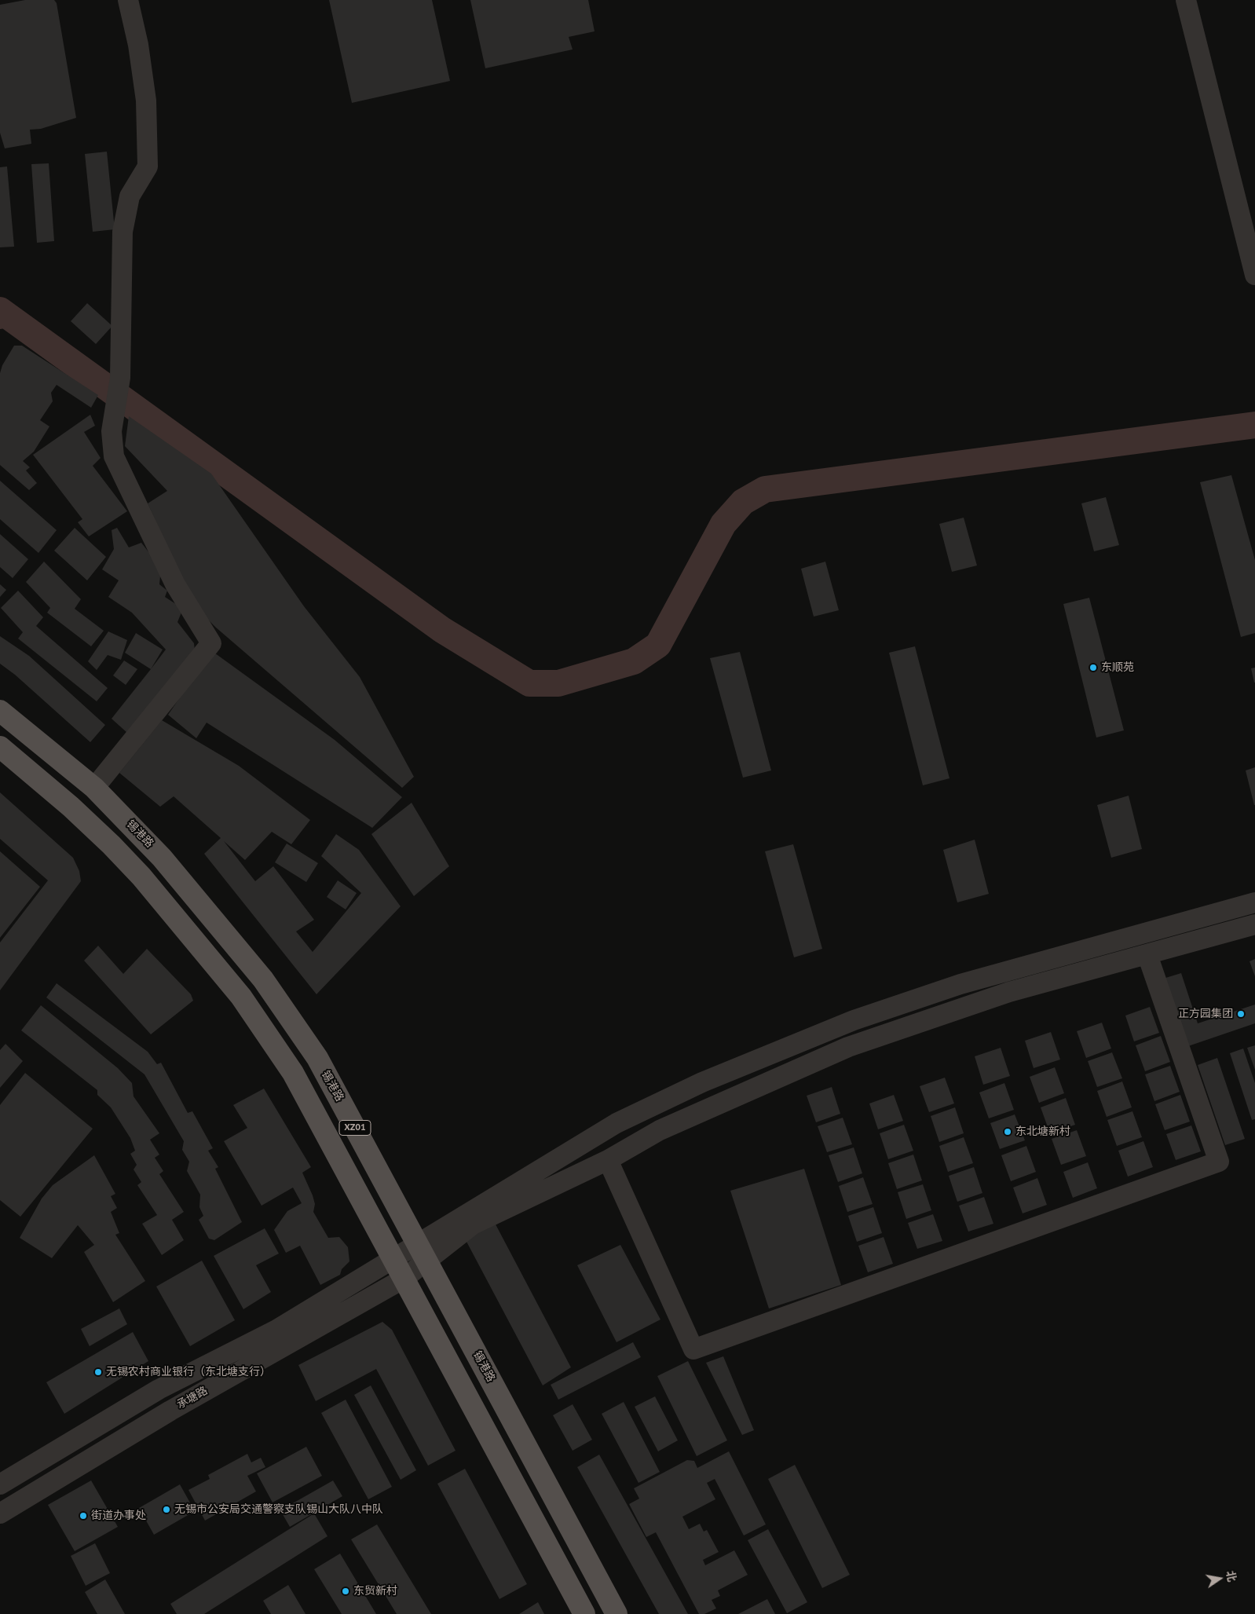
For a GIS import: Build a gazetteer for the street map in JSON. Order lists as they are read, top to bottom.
{
  "streets": {
    "main road": ["锡港路", "XZ01"],
    "street": ["承塘路"]
  },
  "crossings": [
    ["锡港路", "承塘路"],
    ["XZ01", "承塘路"]
  ],
  "places": [
    "东顺苑",
    "正方园集团",
    "东北塘新村",
    "无锡农村商业银行（东北塘支行）",
    "无锡市公安局交通警察支队锡山大队八中队",
    "街道办事处",
    "东贸新村"
  ],
  "north": "right"
}
